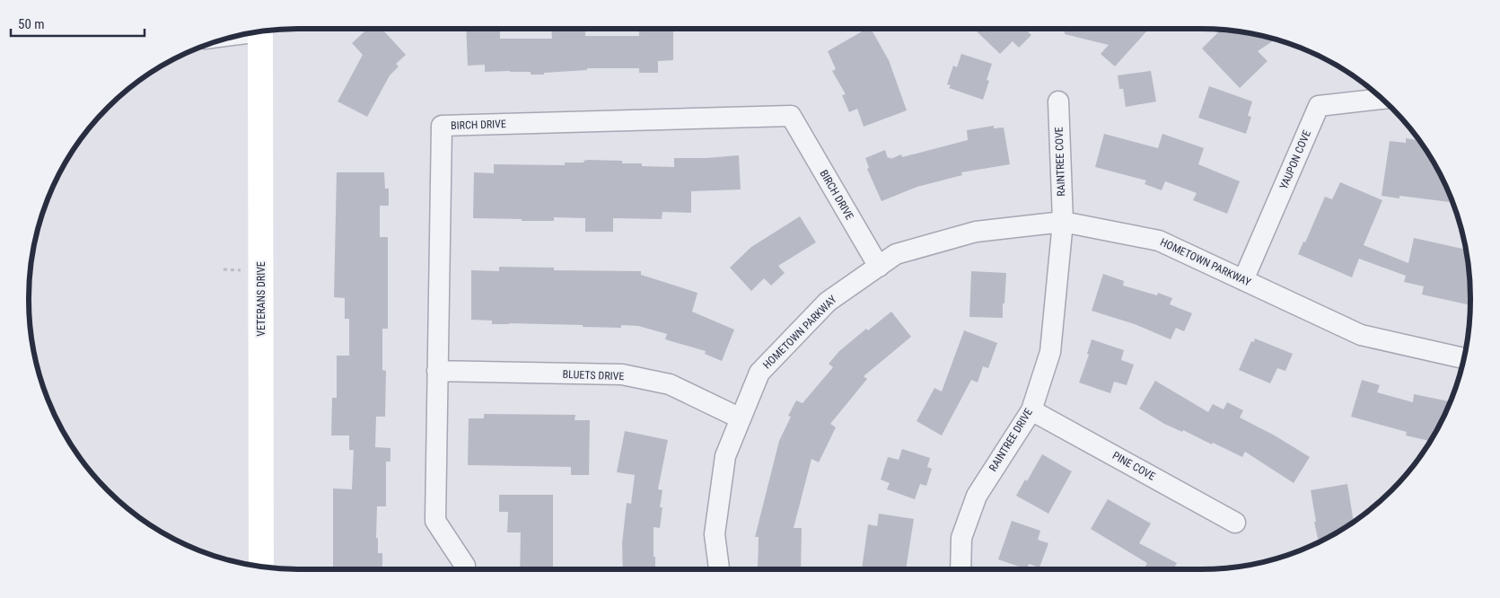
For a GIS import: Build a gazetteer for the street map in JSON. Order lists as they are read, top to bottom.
{
  "streets": {
    "main road": ["VETERANS DRIVE"],
    "street": [
      "BIRCH DRIVE",
      "YAUPON COVE",
      "RAINTREE COVE",
      "HOMETOWN PARKWAY",
      "BLUETS DRIVE",
      "RAINTREE DRIVE",
      "PINE COVE"
    ]
  },
  "crossings": [
    ["BIRCH DRIVE", "HOMETOWN PARKWAY"],
    ["BIRCH DRIVE", "BLUETS DRIVE"],
    ["YAUPON COVE", "HOMETOWN PARKWAY"],
    ["RAINTREE COVE", "HOMETOWN PARKWAY"],
    ["RAINTREE COVE", "RAINTREE DRIVE"],
    ["HOMETOWN PARKWAY", "BLUETS DRIVE"],
    ["HOMETOWN PARKWAY", "RAINTREE DRIVE"],
    ["RAINTREE DRIVE", "PINE COVE"]
  ],
  "scale_bar": "50 m"
}
